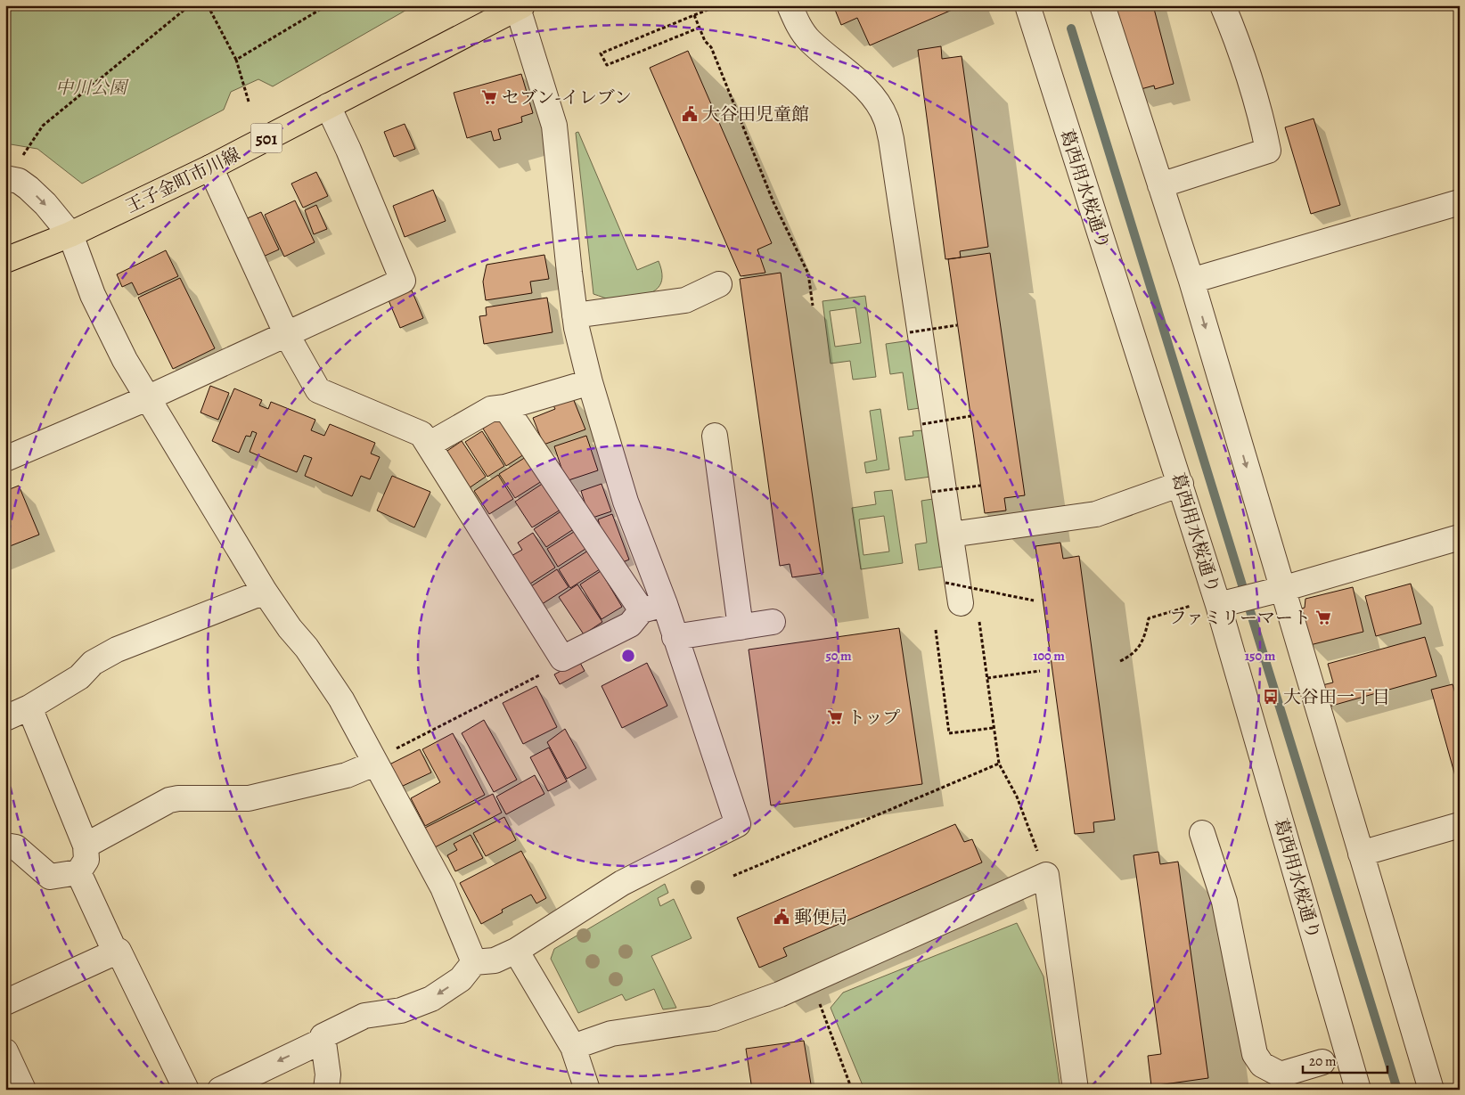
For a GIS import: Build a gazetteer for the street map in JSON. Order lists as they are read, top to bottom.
{
  "streets": {
    "main road": ["501", "王子金町市川線"],
    "street": ["葛西用水桜通り"]
  },
  "parks": ["中川公園"],
  "places": {
    "supermarket": ["セブン-イレブン", "ファミリーマート", "トップ"],
    "public building": ["大谷田児童館", "郵便局"],
    "bus stop": ["大谷田一丁目"]
  },
  "scale_bar": "20 m",
  "rings": ["50 m", "100 m", "150 m"]
}
